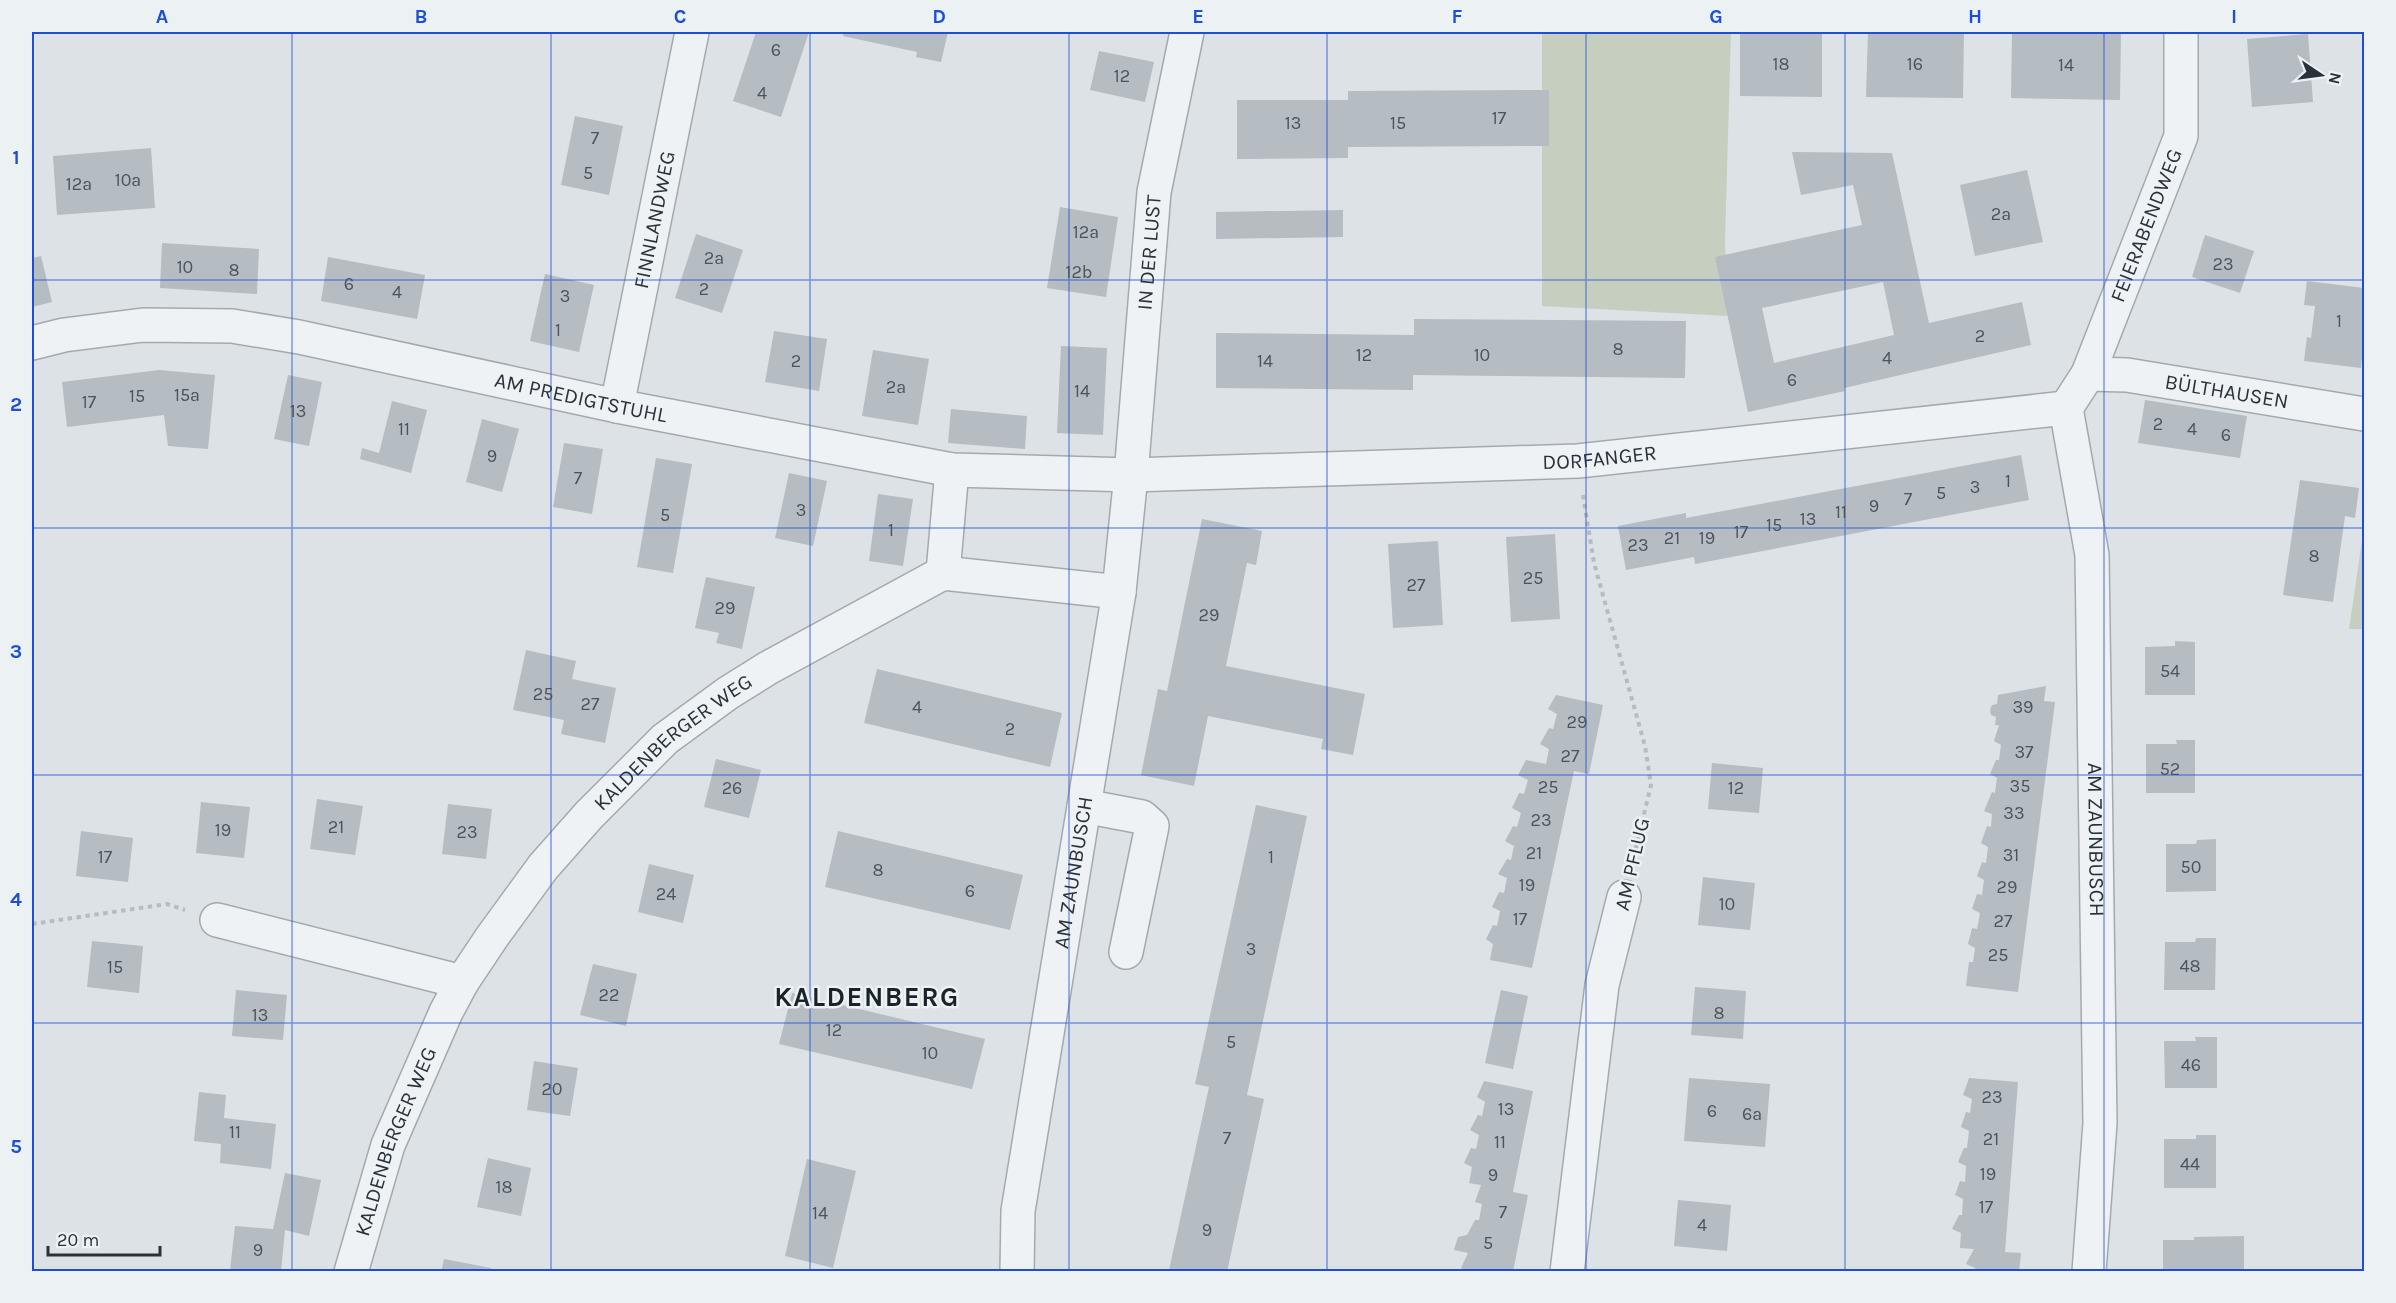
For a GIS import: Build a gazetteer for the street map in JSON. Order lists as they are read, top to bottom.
{
  "streets": {
    "street": [
      "FINNLANDWEG",
      "FEIERABENDWEG",
      "IN DER LUST",
      "BÜLTHAUSEN",
      "AM PREDIGTSTUHL",
      "DORFANGER",
      "KALDENBERGER WEG",
      "AM ZAUNBUSCH",
      "AM PFLUG"
    ]
  },
  "crossings": [
    ["FINNLANDWEG", "AM PREDIGTSTUHL"],
    ["FEIERABENDWEG", "BÜLTHAUSEN"],
    ["FEIERABENDWEG", "DORFANGER"],
    ["FEIERABENDWEG", "AM ZAUNBUSCH"],
    ["IN DER LUST", "AM PREDIGTSTUHL"],
    ["IN DER LUST", "DORFANGER"],
    ["IN DER LUST", "AM ZAUNBUSCH"],
    ["AM PREDIGTSTUHL", "DORFANGER"],
    ["AM PREDIGTSTUHL", "AM ZAUNBUSCH"],
    ["DORFANGER", "AM ZAUNBUSCH"],
    ["DORFANGER", "AM PFLUG"]
  ],
  "districts": ["KALDENBERG"],
  "house_numbers": [
    "6",
    "18",
    "16",
    "14",
    "12",
    "4",
    "17",
    "13",
    "15",
    "7",
    "5",
    "10a",
    "12a",
    "2a",
    "12a",
    "2a",
    "23",
    "10",
    "8",
    "12b",
    "6",
    "2",
    "4",
    "3",
    "1",
    "1",
    "2",
    "8",
    "12",
    "10",
    "4",
    "2",
    "14",
    "6",
    "2a",
    "14",
    "15a",
    "15",
    "17",
    "13",
    "2",
    "11",
    "4",
    "6",
    "9",
    "7",
    "1",
    "3",
    "5",
    "7",
    "9",
    "3",
    "11",
    "5",
    "13",
    "15",
    "1",
    "17",
    "21",
    "19",
    "23",
    "8",
    "25",
    "27",
    "29",
    "29",
    "54",
    "25",
    "27",
    "4",
    "39",
    "29",
    "2",
    "37",
    "27",
    "52",
    "35",
    "25",
    "26",
    "12",
    "33",
    "23",
    "21",
    "19",
    "23",
    "21",
    "31",
    "17",
    "1",
    "50",
    "8",
    "19",
    "29",
    "6",
    "24",
    "10",
    "17",
    "27",
    "3",
    "25",
    "48",
    "15",
    "22",
    "8",
    "13",
    "12",
    "5",
    "10",
    "46",
    "20",
    "23",
    "13",
    "6",
    "6a",
    "11",
    "7",
    "21",
    "11",
    "44",
    "19",
    "9",
    "18",
    "17",
    "7",
    "14",
    "4",
    "9",
    "5",
    "9"
  ],
  "scale_bar": "20 m",
  "north": "right",
  "grid": {
    "columns": [
      "A",
      "B",
      "C",
      "D",
      "E",
      "F",
      "G",
      "H",
      "I"
    ],
    "rows": [
      "1",
      "2",
      "3",
      "4",
      "5"
    ]
  }
}
